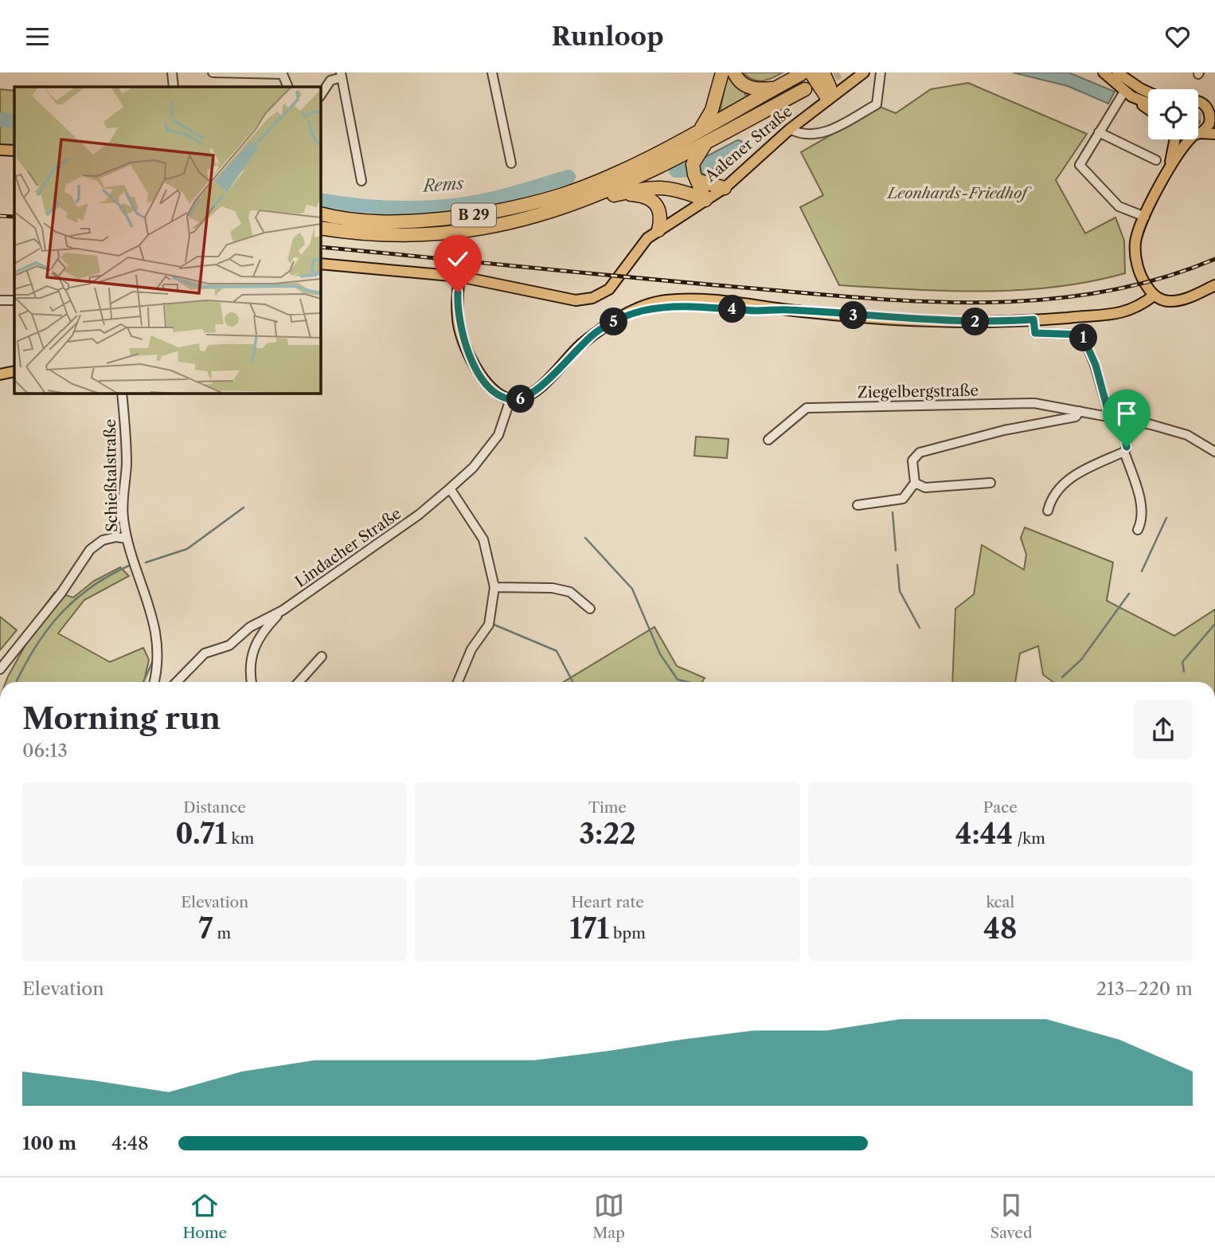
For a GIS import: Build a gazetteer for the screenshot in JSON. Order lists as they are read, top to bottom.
{
  "streets": {
    "highway": ["B 29"],
    "main road": ["Aalener Straße"],
    "street": ["Ziegelbergstraße", "Schießtalstraße", "Lindacher Straße"]
  },
  "water": ["Rems"],
  "parks": ["Leonhards-Friedhof"],
  "page": {
    "header": "Runloop",
    "pins": [
      "4",
      "3",
      "2",
      "5",
      "1",
      "6"
    ],
    "heading": ["Morning run", "06:13"],
    "stats": [
      ["Distance", "0.71 km"],
      ["Time", "3:22"],
      ["Pace", "4:44 /km"],
      ["Elevation", "7 m"],
      ["Heart rate", "171 bpm"],
      ["kcal", "48"]
    ],
    "chart": ["Elevation", "213–220 m"],
    "list": [
      {
        "name": "100 m",
        "note": "4:48"
      }
    ],
    "tabs": ["Home", "Map", "Saved"]
  }
}
